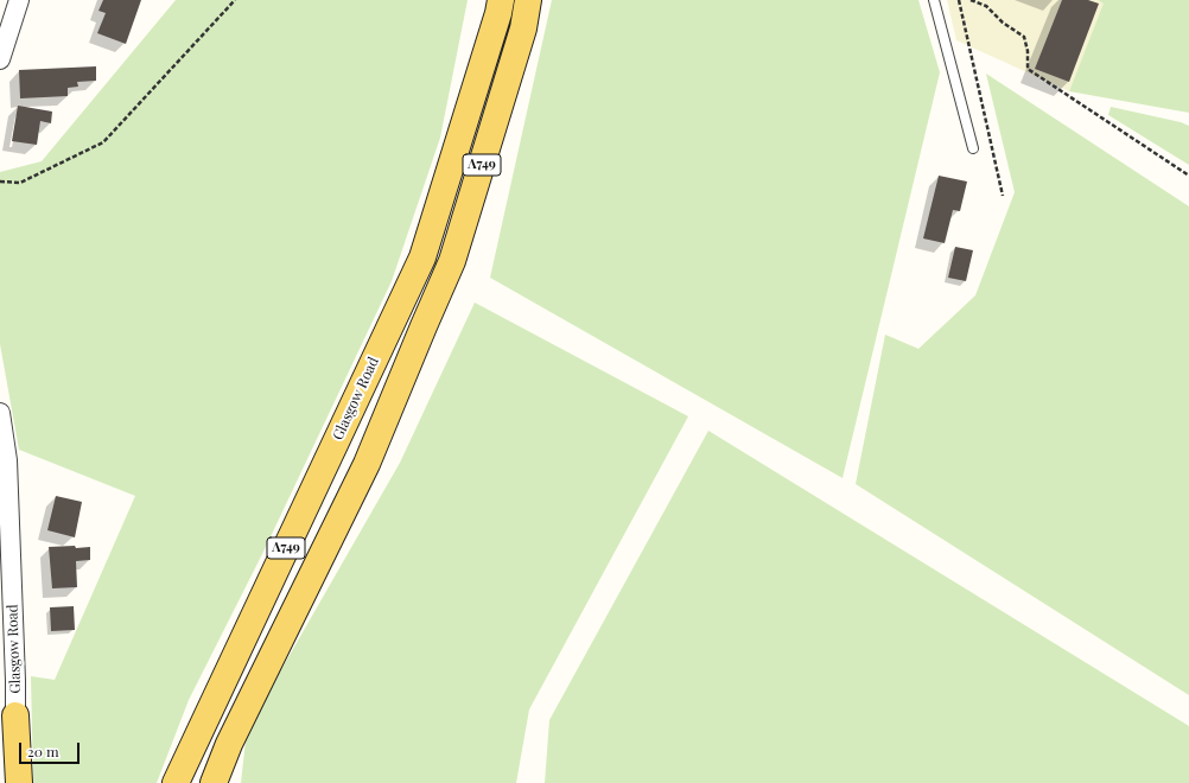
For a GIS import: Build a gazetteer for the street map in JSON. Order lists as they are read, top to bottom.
{
  "streets": {
    "main road": ["A749", "Glasgow Road"]
  },
  "scale_bar": "20 m"
}
